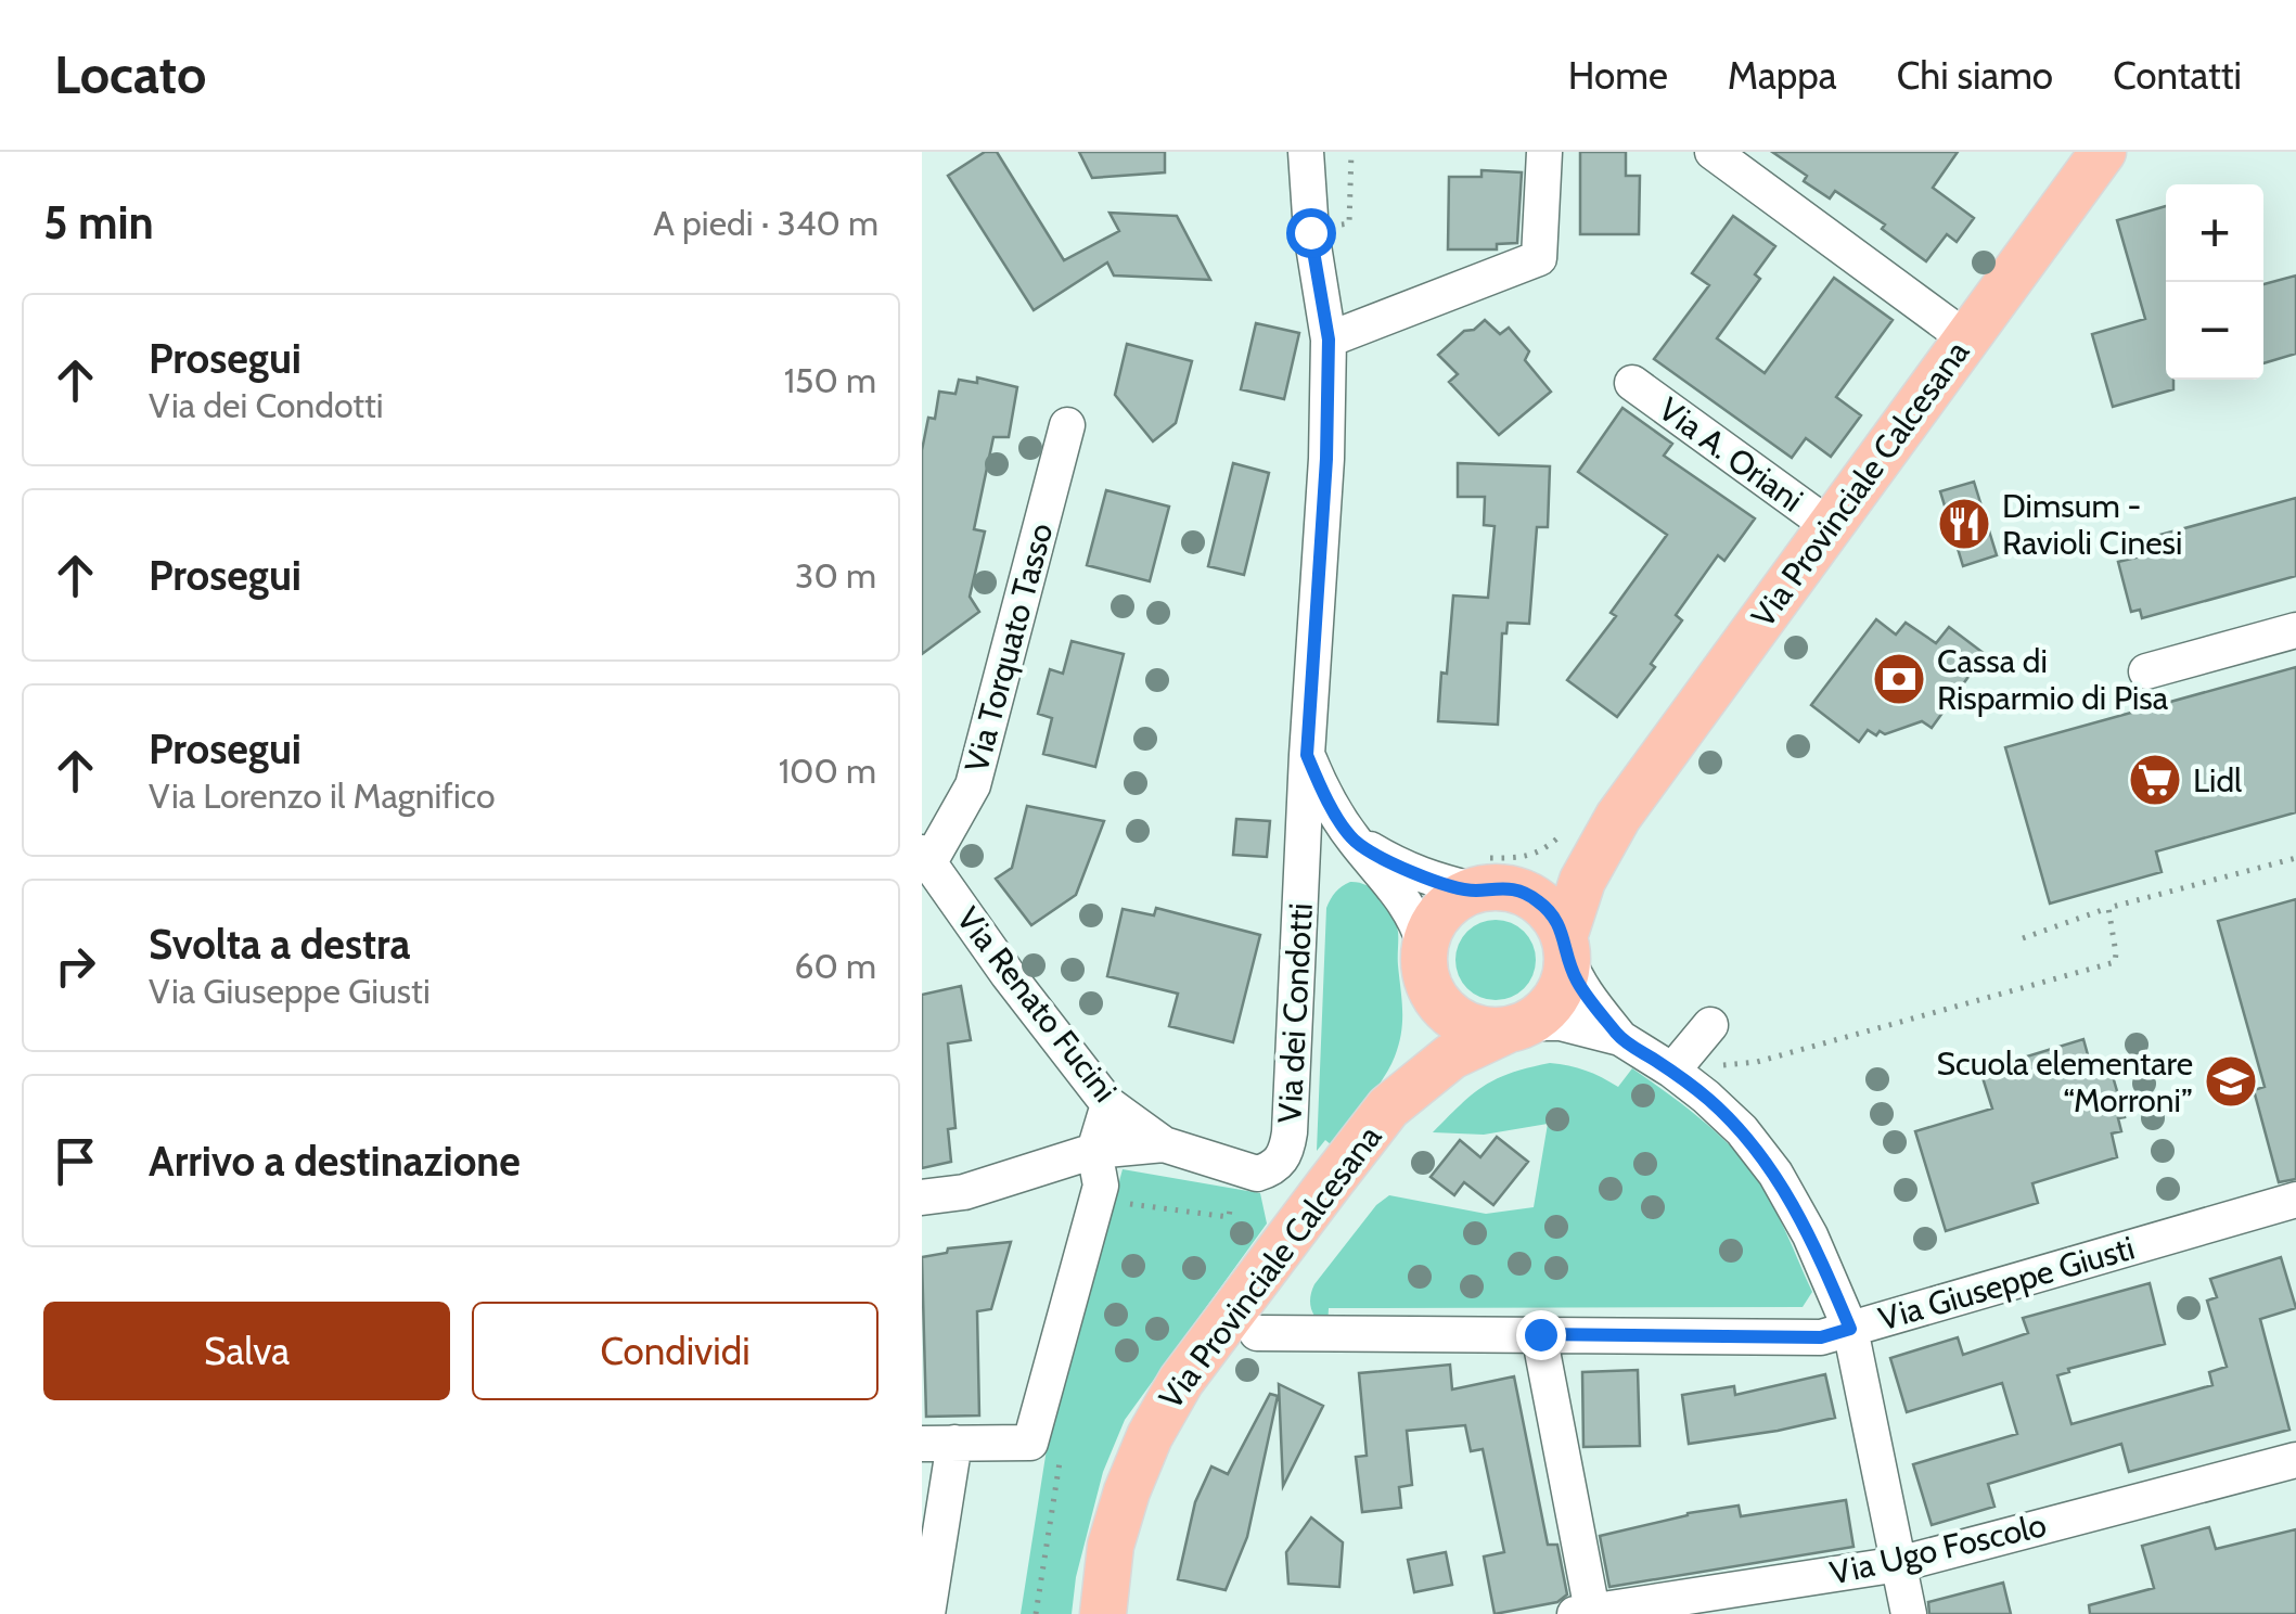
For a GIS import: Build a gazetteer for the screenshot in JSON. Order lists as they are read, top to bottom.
{
  "streets": {
    "main road": ["Via Provinciale Calcesana"],
    "street": [
      "Via A. Oriani",
      "Via Torquato Tasso",
      "Via Renato Fucini",
      "Via dei Condotti",
      "Via Giuseppe Giusti",
      "Via Ugo Foscolo"
    ]
  },
  "crossings": [
    ["Via A. Oriani", "Via Provinciale Calcesana"],
    ["Via Provinciale Calcesana", "Via dei Condotti"],
    ["Via Torquato Tasso", "Via Renato Fucini"]
  ],
  "places": {
    "restaurant": ["Dimsum - Ravioli Cinesi"],
    "bank": ["Cassa di Risparmio di Pisa"],
    "supermarket": ["Lidl"],
    "school or university": ["Scuola elementare “Morroni”"]
  },
  "page": {
    "header": "Locato",
    "nav": [
      "Home",
      "Mappa",
      "Chi siamo",
      "Contatti"
    ],
    "heading": ["5 min", "A piedi · 340 m"],
    "map_buttons": ["+", "−"],
    "list": [
      ["Prosegui", "Via dei Condotti", "150 m"],
      ["Prosegui", "30 m"],
      ["Prosegui", "Via Lorenzo il Magnifico", "100 m"],
      ["Svolta a destra", "Via Giuseppe Giusti", "60 m"],
      "Arrivo a destinazione"
    ],
    "buttons": ["Salva", "Condividi"]
  }
}
